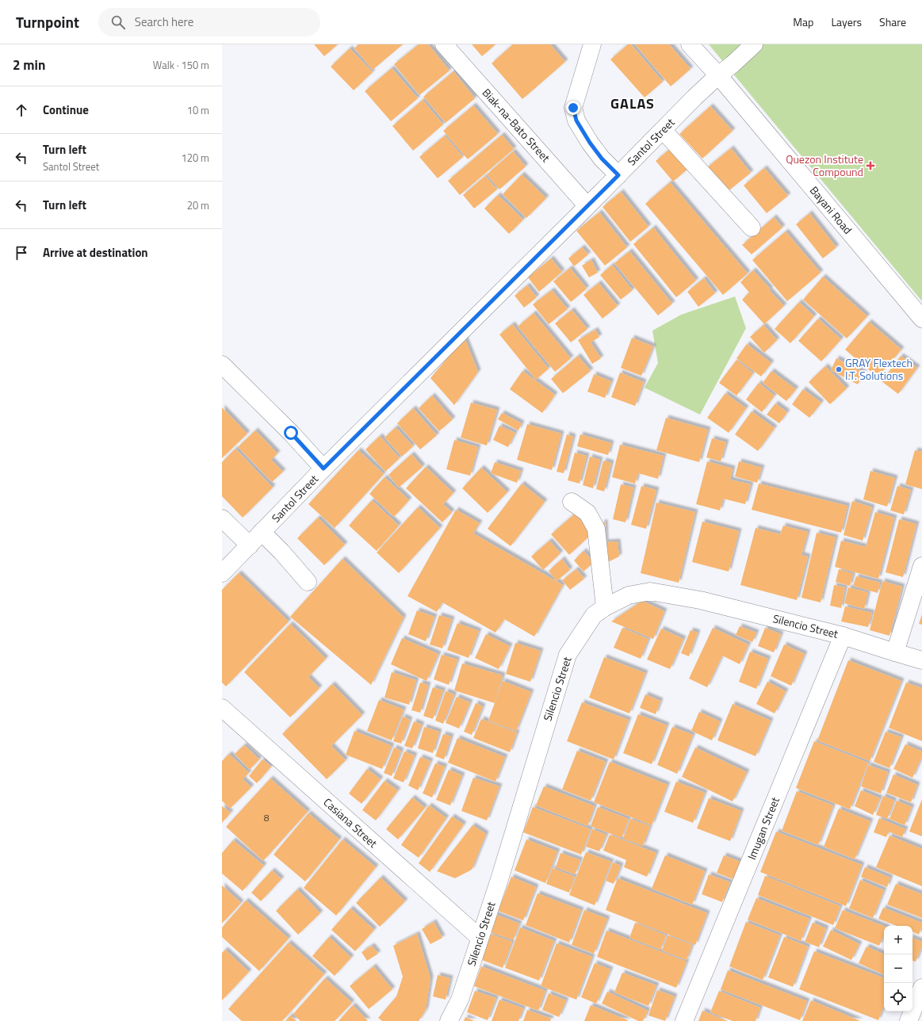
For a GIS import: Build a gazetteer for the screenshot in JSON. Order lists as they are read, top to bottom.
{
  "streets": {
    "street": [
      "Biak-na-Bato Street",
      "Santol Street",
      "Bayani Road",
      "Silencio Street",
      "Casiana Street",
      "Imugan Street"
    ]
  },
  "crossings": [
    ["Biak-na-Bato Street", "Santol Street"],
    ["Santol Street", "Bayani Road"],
    ["Silencio Street", "Casiana Street"],
    ["Silencio Street", "Imugan Street"]
  ],
  "districts": ["GALAS"],
  "places": {
    "health": ["Quezon Institute Compound"],
    "other": ["GRAY Flextech I.T. Solutions"]
  },
  "house_numbers": ["8"],
  "page": {
    "header": "Turnpoint",
    "search": "Search here",
    "nav": ["Map", "Layers", "Share"],
    "heading": ["2 min", "Walk · 150 m"],
    "list": [
      ["Continue", "10 m"],
      ["Turn left", "Santol Street", "120 m"],
      ["Turn left", "20 m"],
      "Arrive at destination"
    ],
    "map_buttons": ["+", "−"]
  }
}
